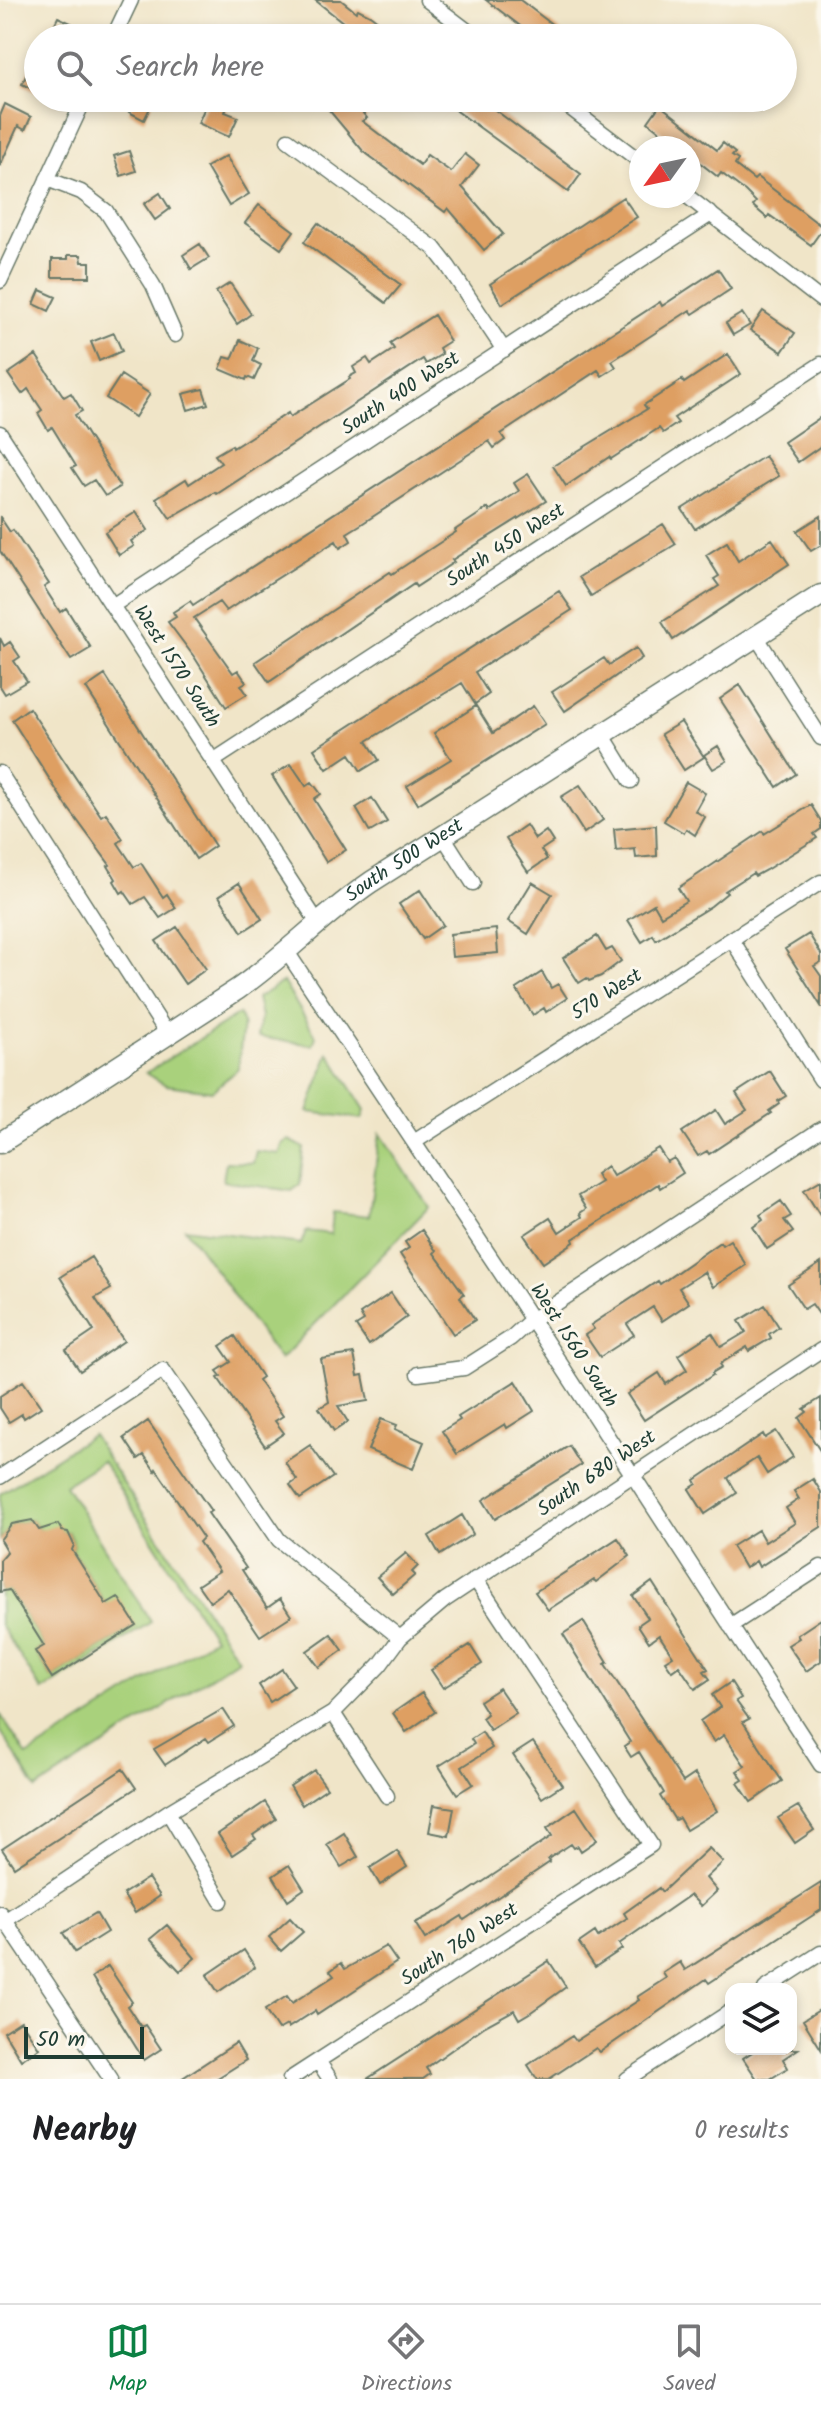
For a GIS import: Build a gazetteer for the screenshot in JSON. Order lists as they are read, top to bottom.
{
  "streets": {
    "main road": ["South 500 West"],
    "street": [
      "South 400 West",
      "South 450 West",
      "West 1570 South",
      "570 West",
      "West 1560 South",
      "South 680 West",
      "South 760 West"
    ]
  },
  "crossings": [
    ["South 400 West", "West 1570 South"],
    ["South 450 West", "West 1570 South"],
    ["West 1570 South", "South 500 West"],
    ["South 500 West", "West 1560 South"],
    ["570 West", "West 1560 South"],
    ["West 1560 South", "South 680 West"],
    ["South 680 West", "South 760 West"]
  ],
  "scale_bar": "50 m",
  "north": "bottom left",
  "page": {
    "search": "Search here",
    "scale": "50 m",
    "heading": ["Nearby", "0 results"],
    "nav": ["Map", "Directions", "Saved"]
  }
}
